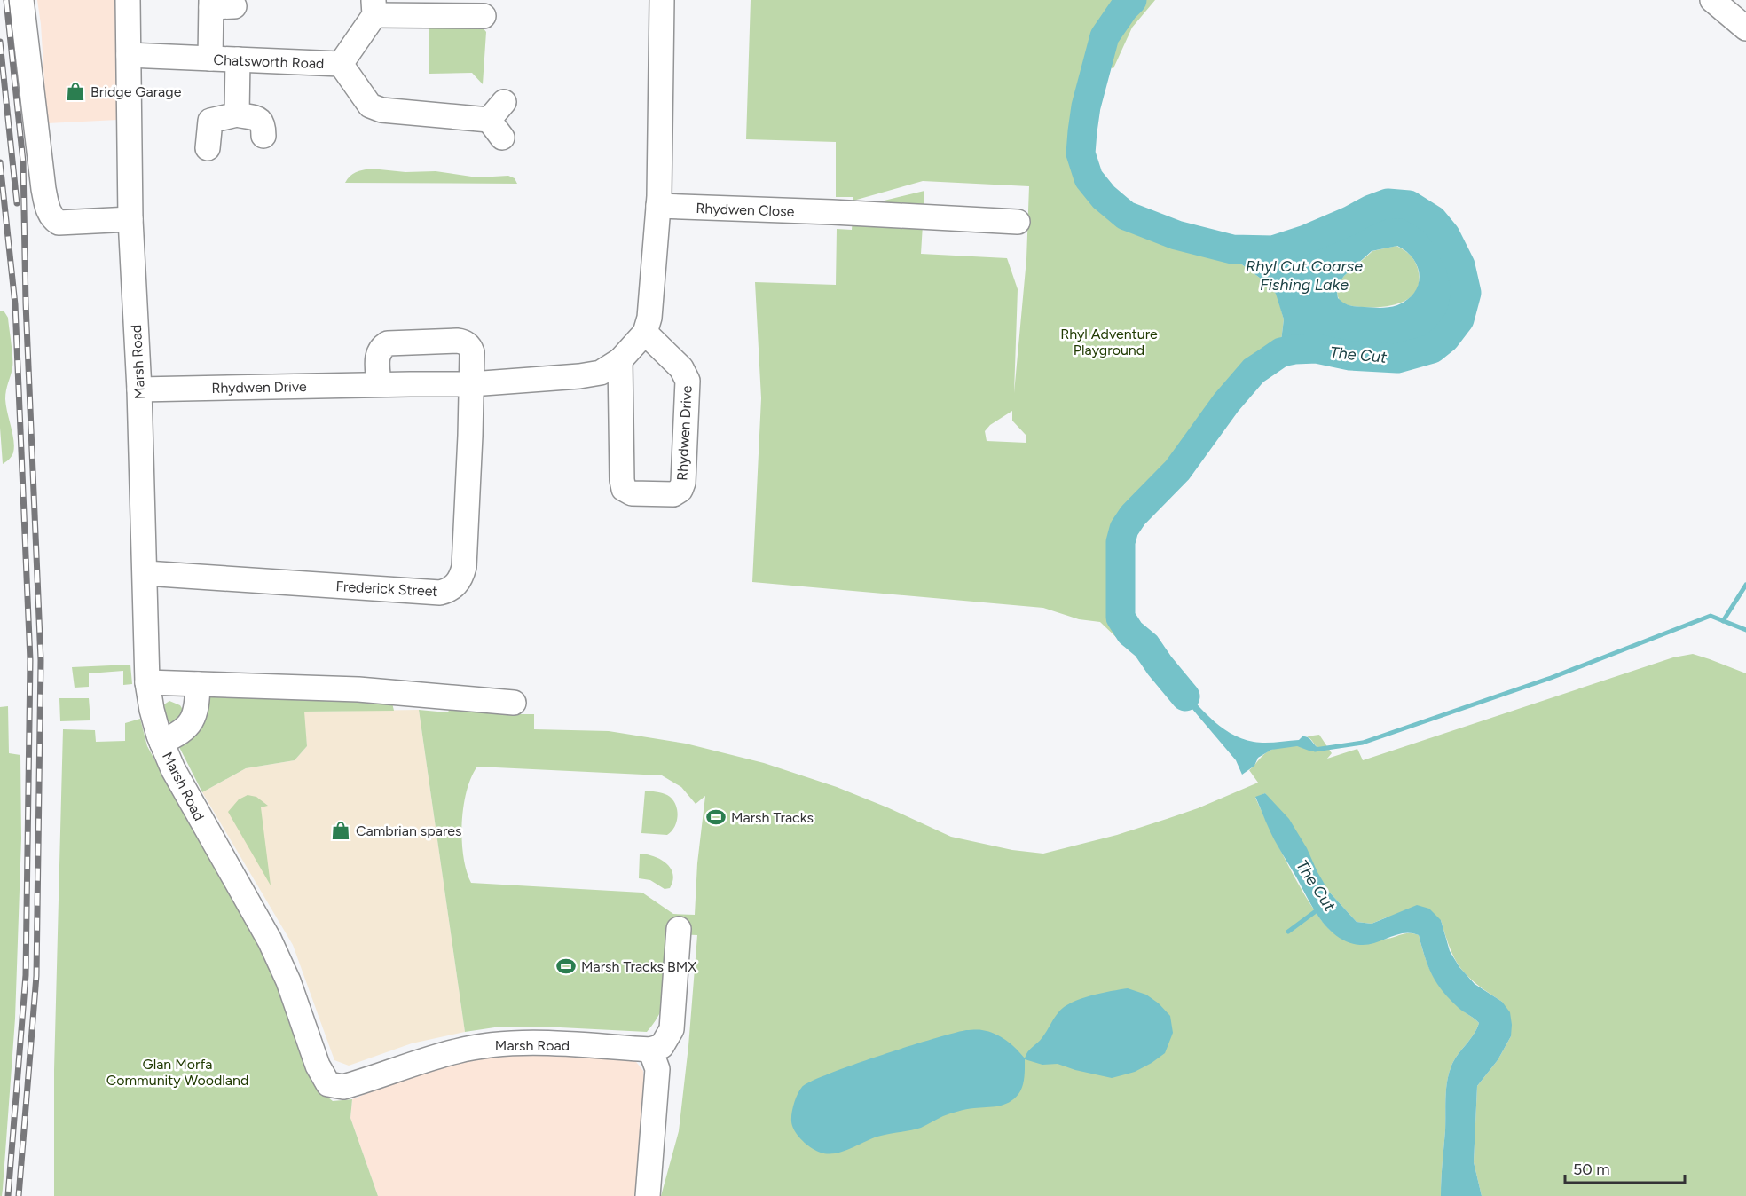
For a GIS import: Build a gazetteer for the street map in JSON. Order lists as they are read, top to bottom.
{
  "streets": {
    "street": [
      "Chatsworth Road",
      "Rhydwen Close",
      "Marsh Road",
      "Rhydwen Drive",
      "Frederick Street"
    ]
  },
  "crossings": [
    ["Chatsworth Road", "Marsh Road"],
    ["Marsh Road", "Rhydwen Drive"],
    ["Marsh Road", "Frederick Street"],
    ["Rhydwen Drive", "Frederick Street"]
  ],
  "water": ["Rhyl Cut Coarse Fishing Lake", "The Cut"],
  "parks": ["Rhyl Adventure Playground", "Glan Morfa Community Woodland"],
  "places": {
    "shop": ["Bridge Garage", "Cambrian spares"],
    "sports": ["Marsh Tracks", "Marsh Tracks BMX"]
  },
  "scale_bar": "50 m"
}
